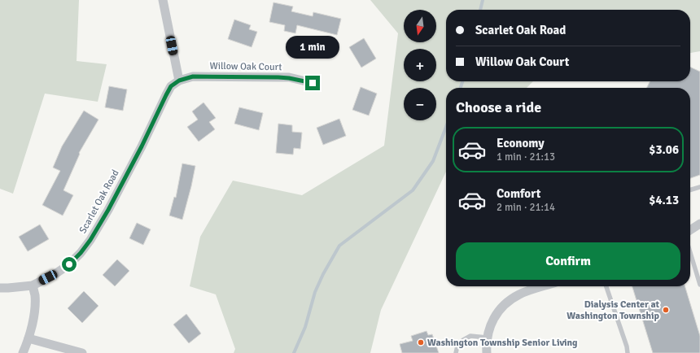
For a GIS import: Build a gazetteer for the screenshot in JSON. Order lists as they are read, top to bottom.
{
  "streets": {
    "street": ["Willow Oak Court", "Scarlet Oak Road"]
  },
  "crossings": [
    ["Willow Oak Court", "Scarlet Oak Road"]
  ],
  "places": ["Dialysis Center at Washington Township", "Washington Township Senior Living"],
  "north": "bottom",
  "page": {
    "map_buttons": ["+", "−"],
    "banner": ["Scarlet Oak Road", "Willow Oak Court"],
    "bubble": "1 min",
    "heading": "Choose a ride",
    "list": [
      {
        "name": "Economy",
        "note": "1 min · 21:13",
        "value": "$3.06"
      },
      {
        "name": "Comfort",
        "note": "2 min · 21:14",
        "value": "$4.13"
      }
    ],
    "buttons": "Confirm"
  }
}
